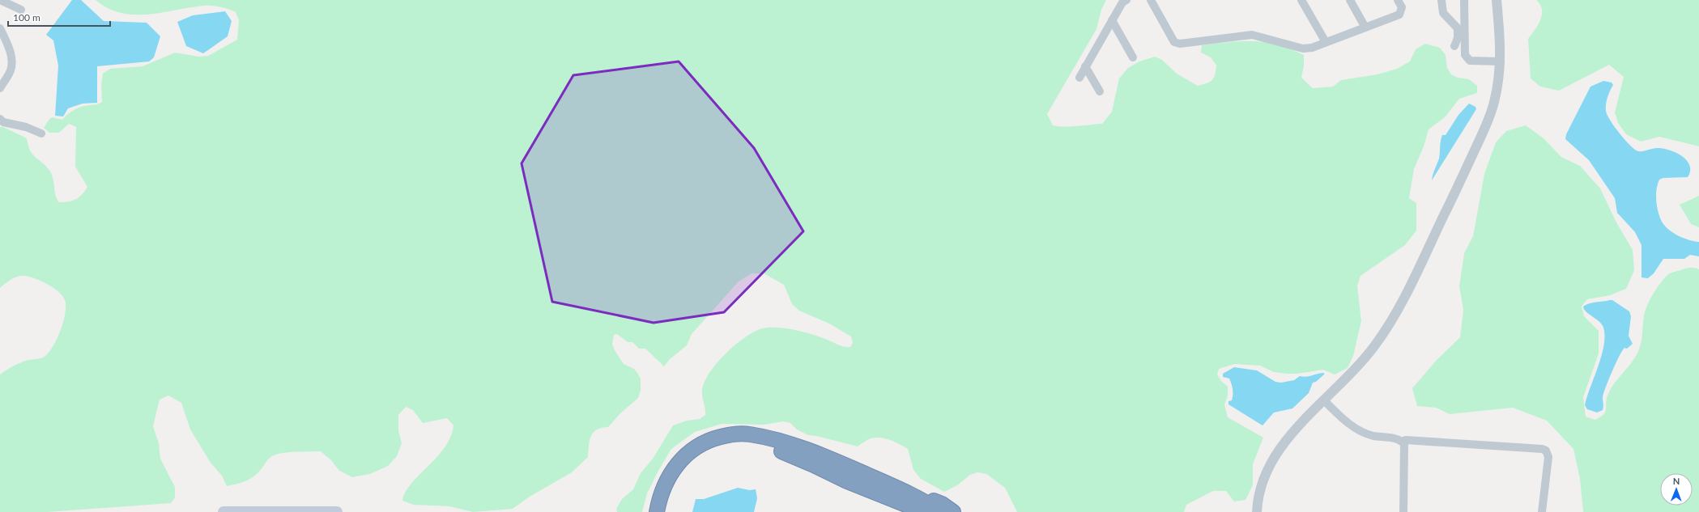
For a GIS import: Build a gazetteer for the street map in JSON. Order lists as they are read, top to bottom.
{
  "scale_bar": "100 m",
  "north": "top"
}
